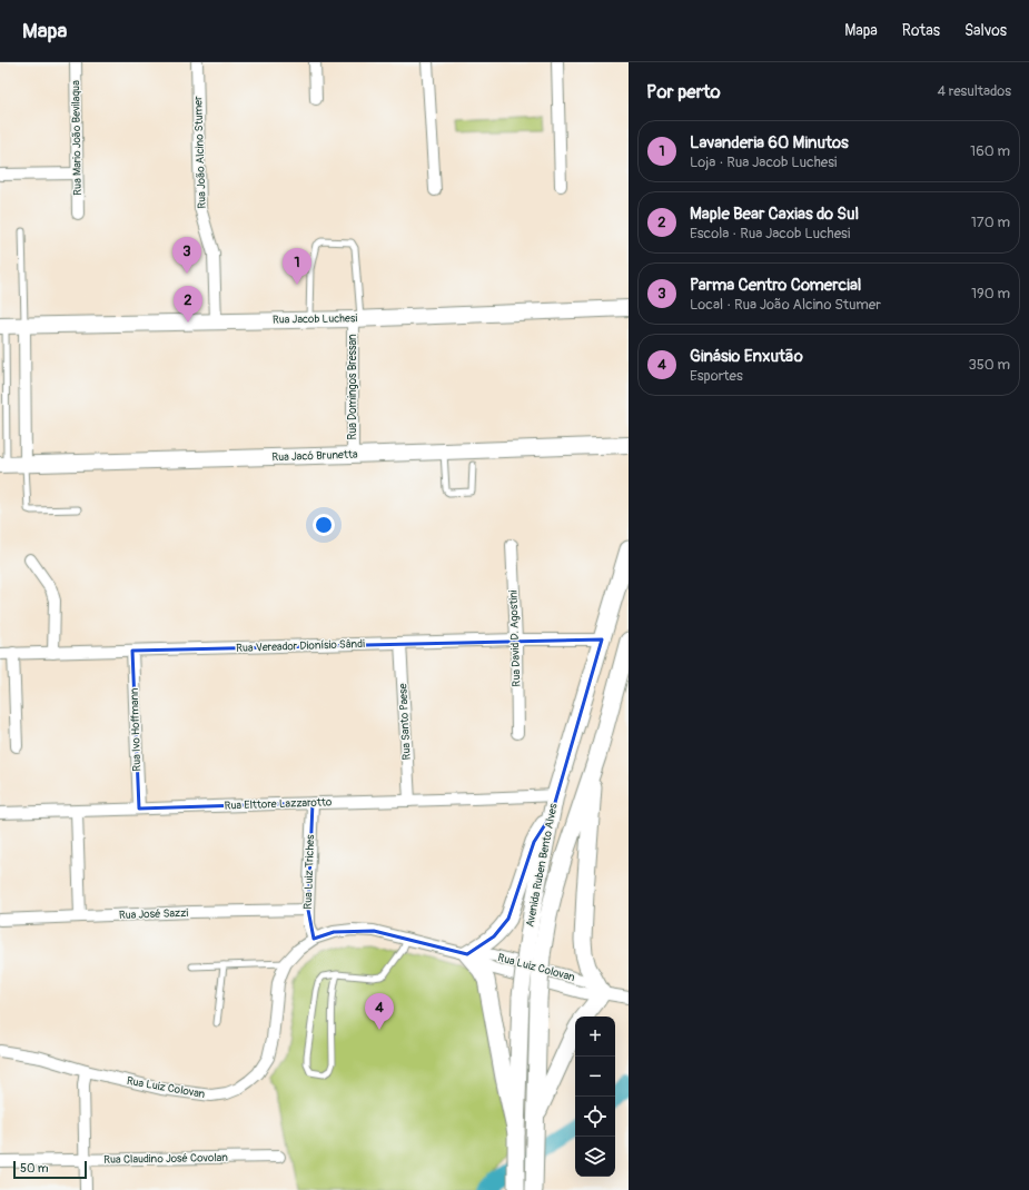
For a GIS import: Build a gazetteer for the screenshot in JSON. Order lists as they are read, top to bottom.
{
  "streets": {
    "main road": ["Avenida Ruben Bento Alves"],
    "street": [
      "Rua Mario João Bevilaqua",
      "Rua João Alcino Stumer",
      "Rua Jacob Luchesi",
      "Rua Domingos Bressan",
      "Rua Jacó Brunetta",
      "Rua David D. Agostini",
      "Rua Vereador Dionísio Sândi",
      "Rua Santo Paese",
      "Rua Ivo Hoffmann",
      "Rua Elttore Lazzarotto",
      "Rua Luiz Triches",
      "Rua José Sazzi",
      "Rua Luiz Colovan",
      "Rua Claudino José Covolan"
    ]
  },
  "crossings": [
    ["Rua João Alcino Stumer", "Rua Jacob Luchesi"],
    ["Rua Jacob Luchesi", "Rua Domingos Bressan"],
    ["Rua Domingos Bressan", "Rua Jacó Brunetta"],
    ["Rua David D. Agostini", "Rua Vereador Dionísio Sândi"],
    ["Rua Vereador Dionísio Sândi", "Rua Santo Paese"],
    ["Rua Vereador Dionísio Sândi", "Rua Ivo Hoffmann"],
    ["Rua Vereador Dionísio Sândi", "Avenida Ruben Bento Alves"],
    ["Rua Santo Paese", "Rua Elttore Lazzarotto"],
    ["Rua Ivo Hoffmann", "Rua Elttore Lazzarotto"],
    ["Rua Elttore Lazzarotto", "Avenida Ruben Bento Alves"],
    ["Rua Elttore Lazzarotto", "Rua Luiz Triches"],
    ["Rua Luiz Triches", "Rua José Sazzi"],
    ["Rua Luiz Triches", "Rua Luiz Colovan"]
  ],
  "scale_bar": "50 m",
  "page": {
    "header": "Mapa",
    "nav": ["Mapa", "Rotas", "Salvos"],
    "heading": ["Por perto", "4 resultados"],
    "list": [
      {
        "mark": "1",
        "name": "Lavanderia 60 Minutos",
        "note": "Loja · Rua Jacob Luchesi",
        "value": "160 m"
      },
      {
        "mark": "2",
        "name": "Maple Bear Caxias do Sul",
        "note": "Escola · Rua Jacob Luchesi",
        "value": "170 m"
      },
      {
        "mark": "3",
        "name": "Parma Centro Comercial",
        "note": "Local · Rua João Alcino Stumer",
        "value": "190 m"
      },
      {
        "mark": "4",
        "name": "Ginásio Enxutão",
        "note": "Esportes",
        "value": "350 m"
      }
    ],
    "pins": [
      "3",
      "1",
      "2",
      "4"
    ],
    "map_buttons": ["+", "−"],
    "scale": "50 m"
  }
}
